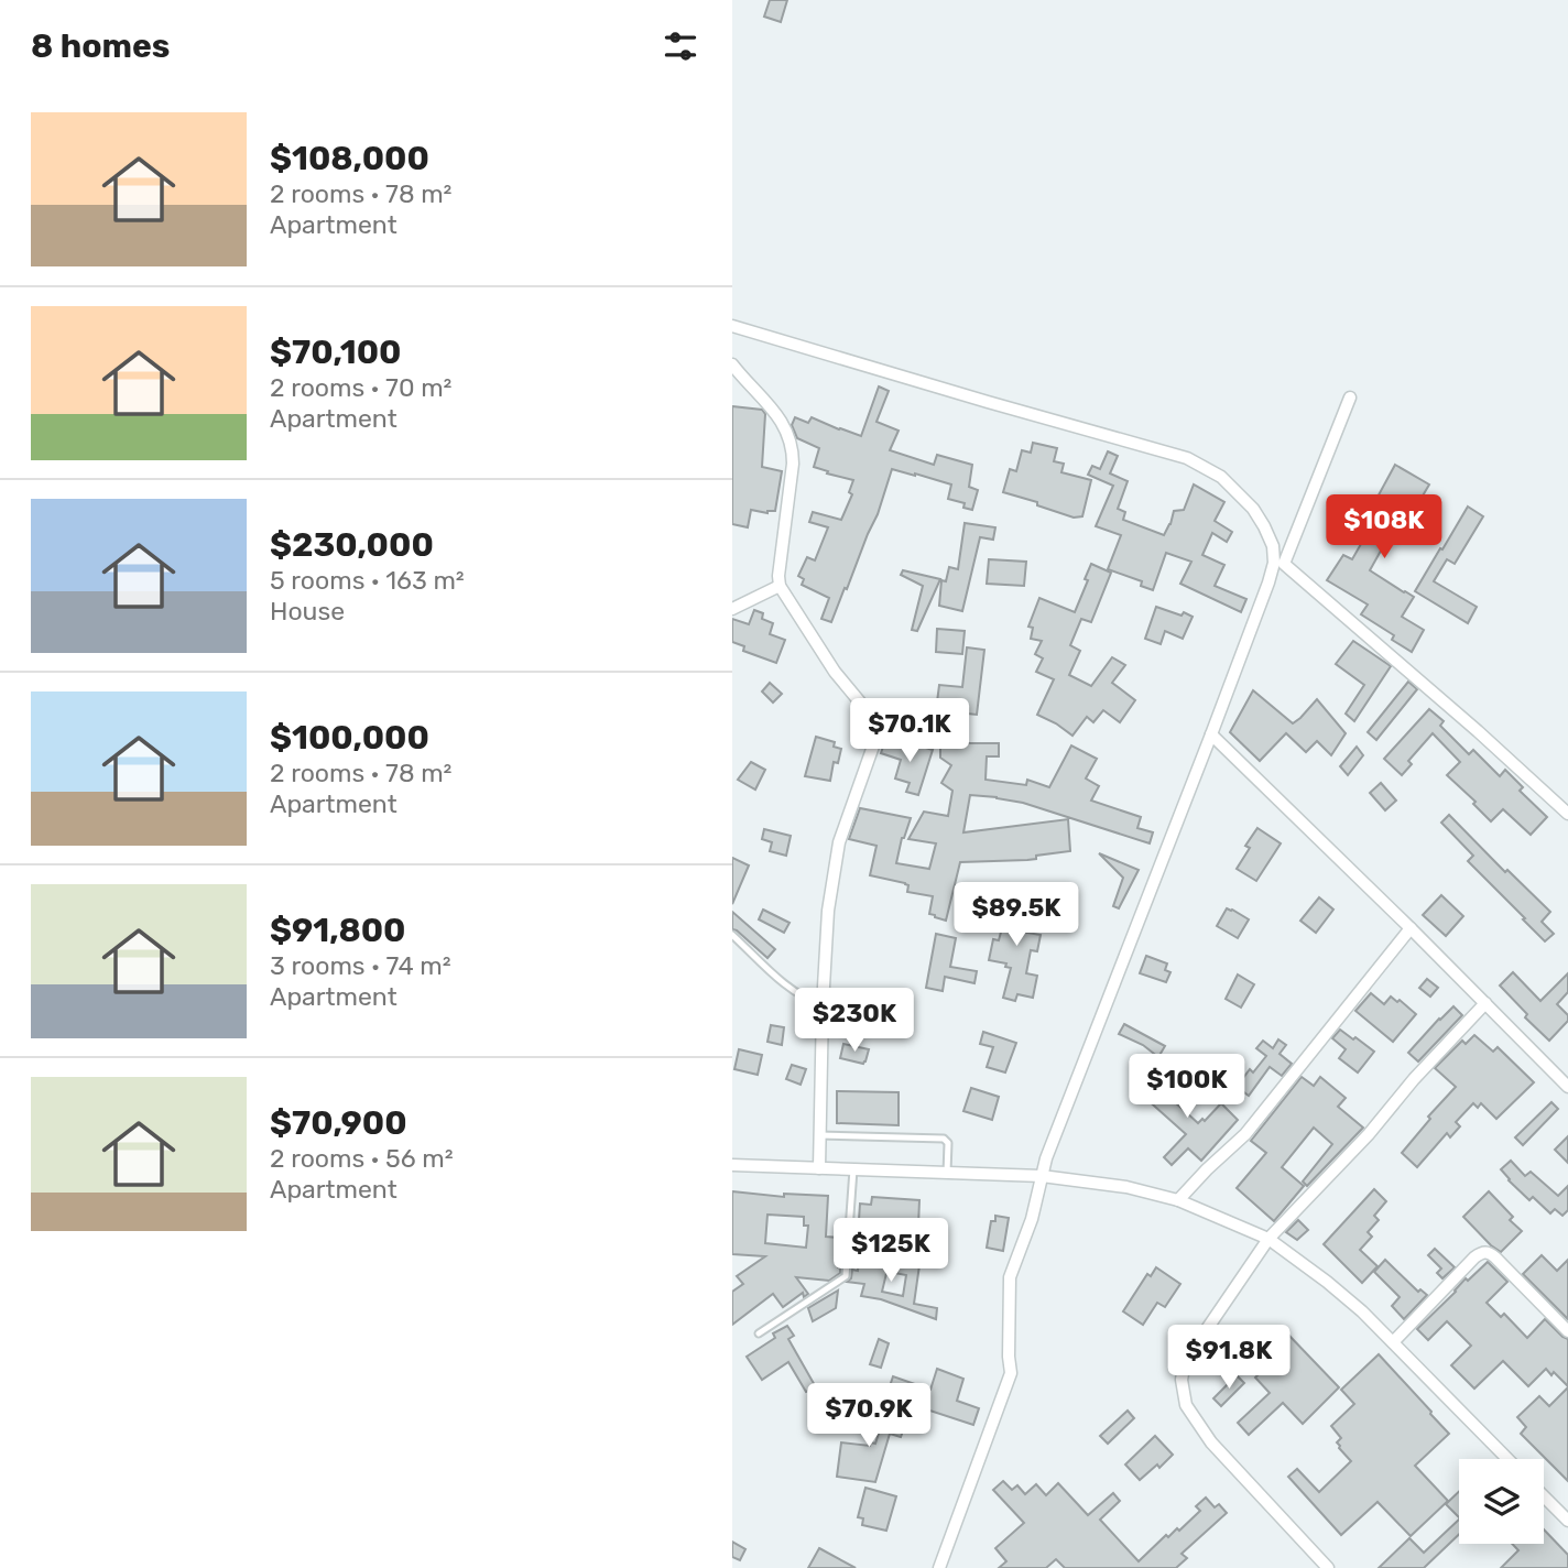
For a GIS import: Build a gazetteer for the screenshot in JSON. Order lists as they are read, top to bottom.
{
  "page": {
    "heading": "8 homes",
    "list": [
      {
        "name": "$108,000",
        "note": "2 rooms · 78 m² · Apartment"
      },
      {
        "name": "$70,100",
        "note": "2 rooms · 70 m² · Apartment"
      },
      {
        "name": "$230,000",
        "note": "5 rooms · 163 m² · House"
      },
      {
        "name": "$100,000",
        "note": "2 rooms · 78 m² · Apartment"
      },
      {
        "name": "$91,800",
        "note": "3 rooms · 74 m² · Apartment"
      },
      {
        "name": "$70,900",
        "note": "2 rooms · 56 m² · Apartment"
      }
    ],
    "price": [
      "$108K",
      "$70.1K",
      "$89.5K",
      "$230K",
      "$100K",
      "$125K",
      "$91.8K",
      "$70.9K"
    ]
  }
}
